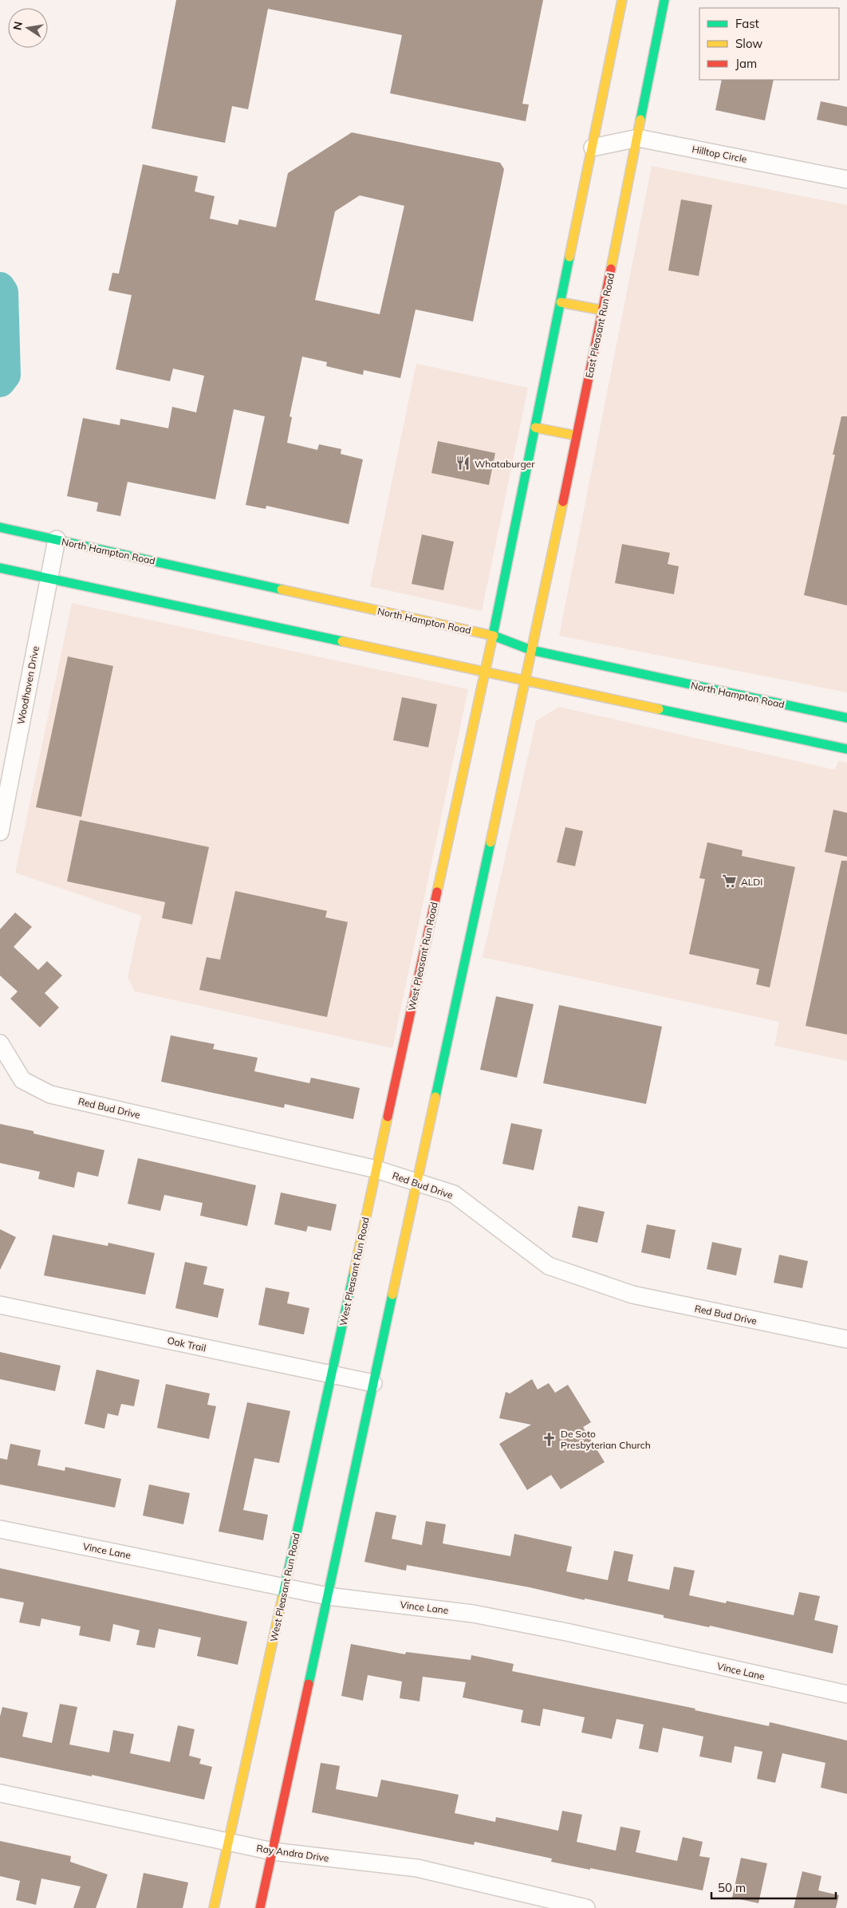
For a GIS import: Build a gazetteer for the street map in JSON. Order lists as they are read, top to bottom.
{
  "streets": {
    "main road": ["East Pleasant Run Road", "North Hampton Road", "West Pleasant Run Road"],
    "street": [
      "Hilltop Circle",
      "Woodhaven Drive",
      "Red Bud Drive",
      "Oak Trail",
      "Vince Lane",
      "Ray Andra Drive"
    ]
  },
  "crossings": [
    ["Hilltop Circle", "East Pleasant Run Road"],
    ["East Pleasant Run Road", "North Hampton Road"],
    ["North Hampton Road", "Woodhaven Drive"],
    ["North Hampton Road", "West Pleasant Run Road"],
    ["West Pleasant Run Road", "Red Bud Drive"],
    ["West Pleasant Run Road", "Oak Trail"],
    ["West Pleasant Run Road", "Vince Lane"],
    ["West Pleasant Run Road", "Ray Andra Drive"]
  ],
  "places": {
    "restaurant": ["Whataburger"],
    "supermarket": ["ALDI"],
    "church": ["De Soto Presbyterian Church"]
  },
  "legend": ["Fast", "Slow", "Jam"],
  "scale_bar": "50 m",
  "north": "left"
}
